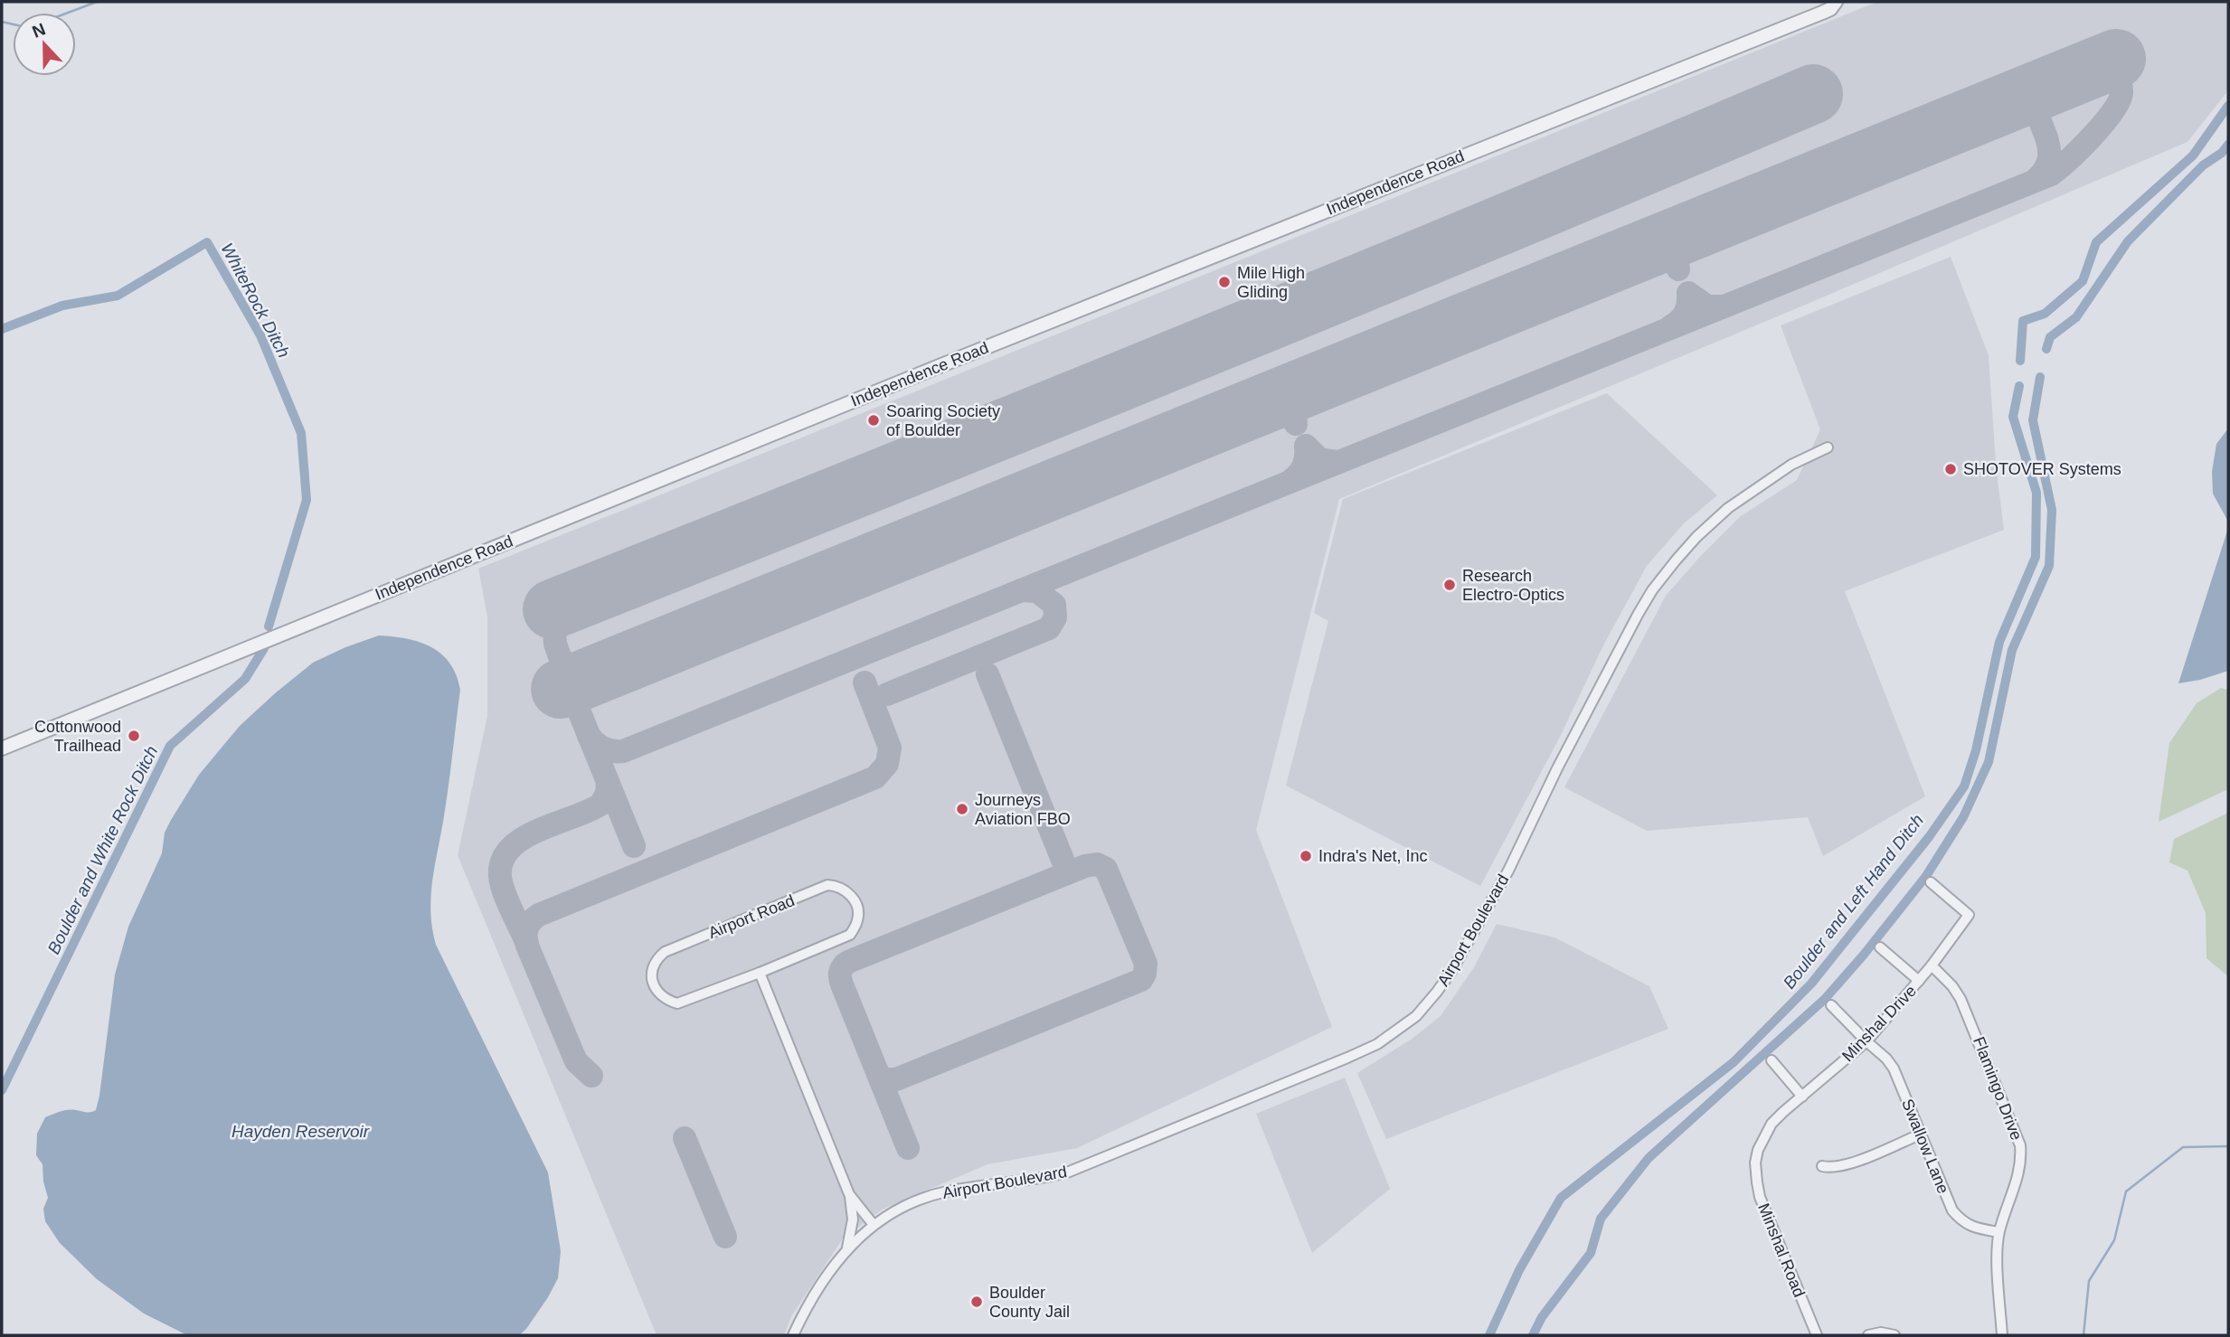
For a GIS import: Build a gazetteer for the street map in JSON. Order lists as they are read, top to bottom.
{
  "streets": {
    "street": [
      "Independence Road",
      "Airport Road",
      "Airport Boulevard",
      "Minshal Drive",
      "Flamingo Drive",
      "Swallow Lane",
      "Minshal Road"
    ]
  },
  "crossings": [
    ["Minshal Drive", "Flamingo Drive"],
    ["Minshal Drive", "Swallow Lane"],
    ["Minshal Drive", "Minshal Road"],
    ["Flamingo Drive", "Swallow Lane"]
  ],
  "water": [
    "WhiteRock Ditch",
    "Boulder and White Rock Ditch",
    "Boulder and Left Hand Ditch",
    "Hayden Reservoir"
  ],
  "places": [
    "Mile High Gliding",
    "Soaring Society of Boulder",
    "SHOTOVER Systems",
    "Research Electro-Optics",
    "Cottonwood Trailhead",
    "Journeys Aviation FBO",
    "Indra's Net, Inc",
    "Boulder County Jail"
  ],
  "north": "top"
}
